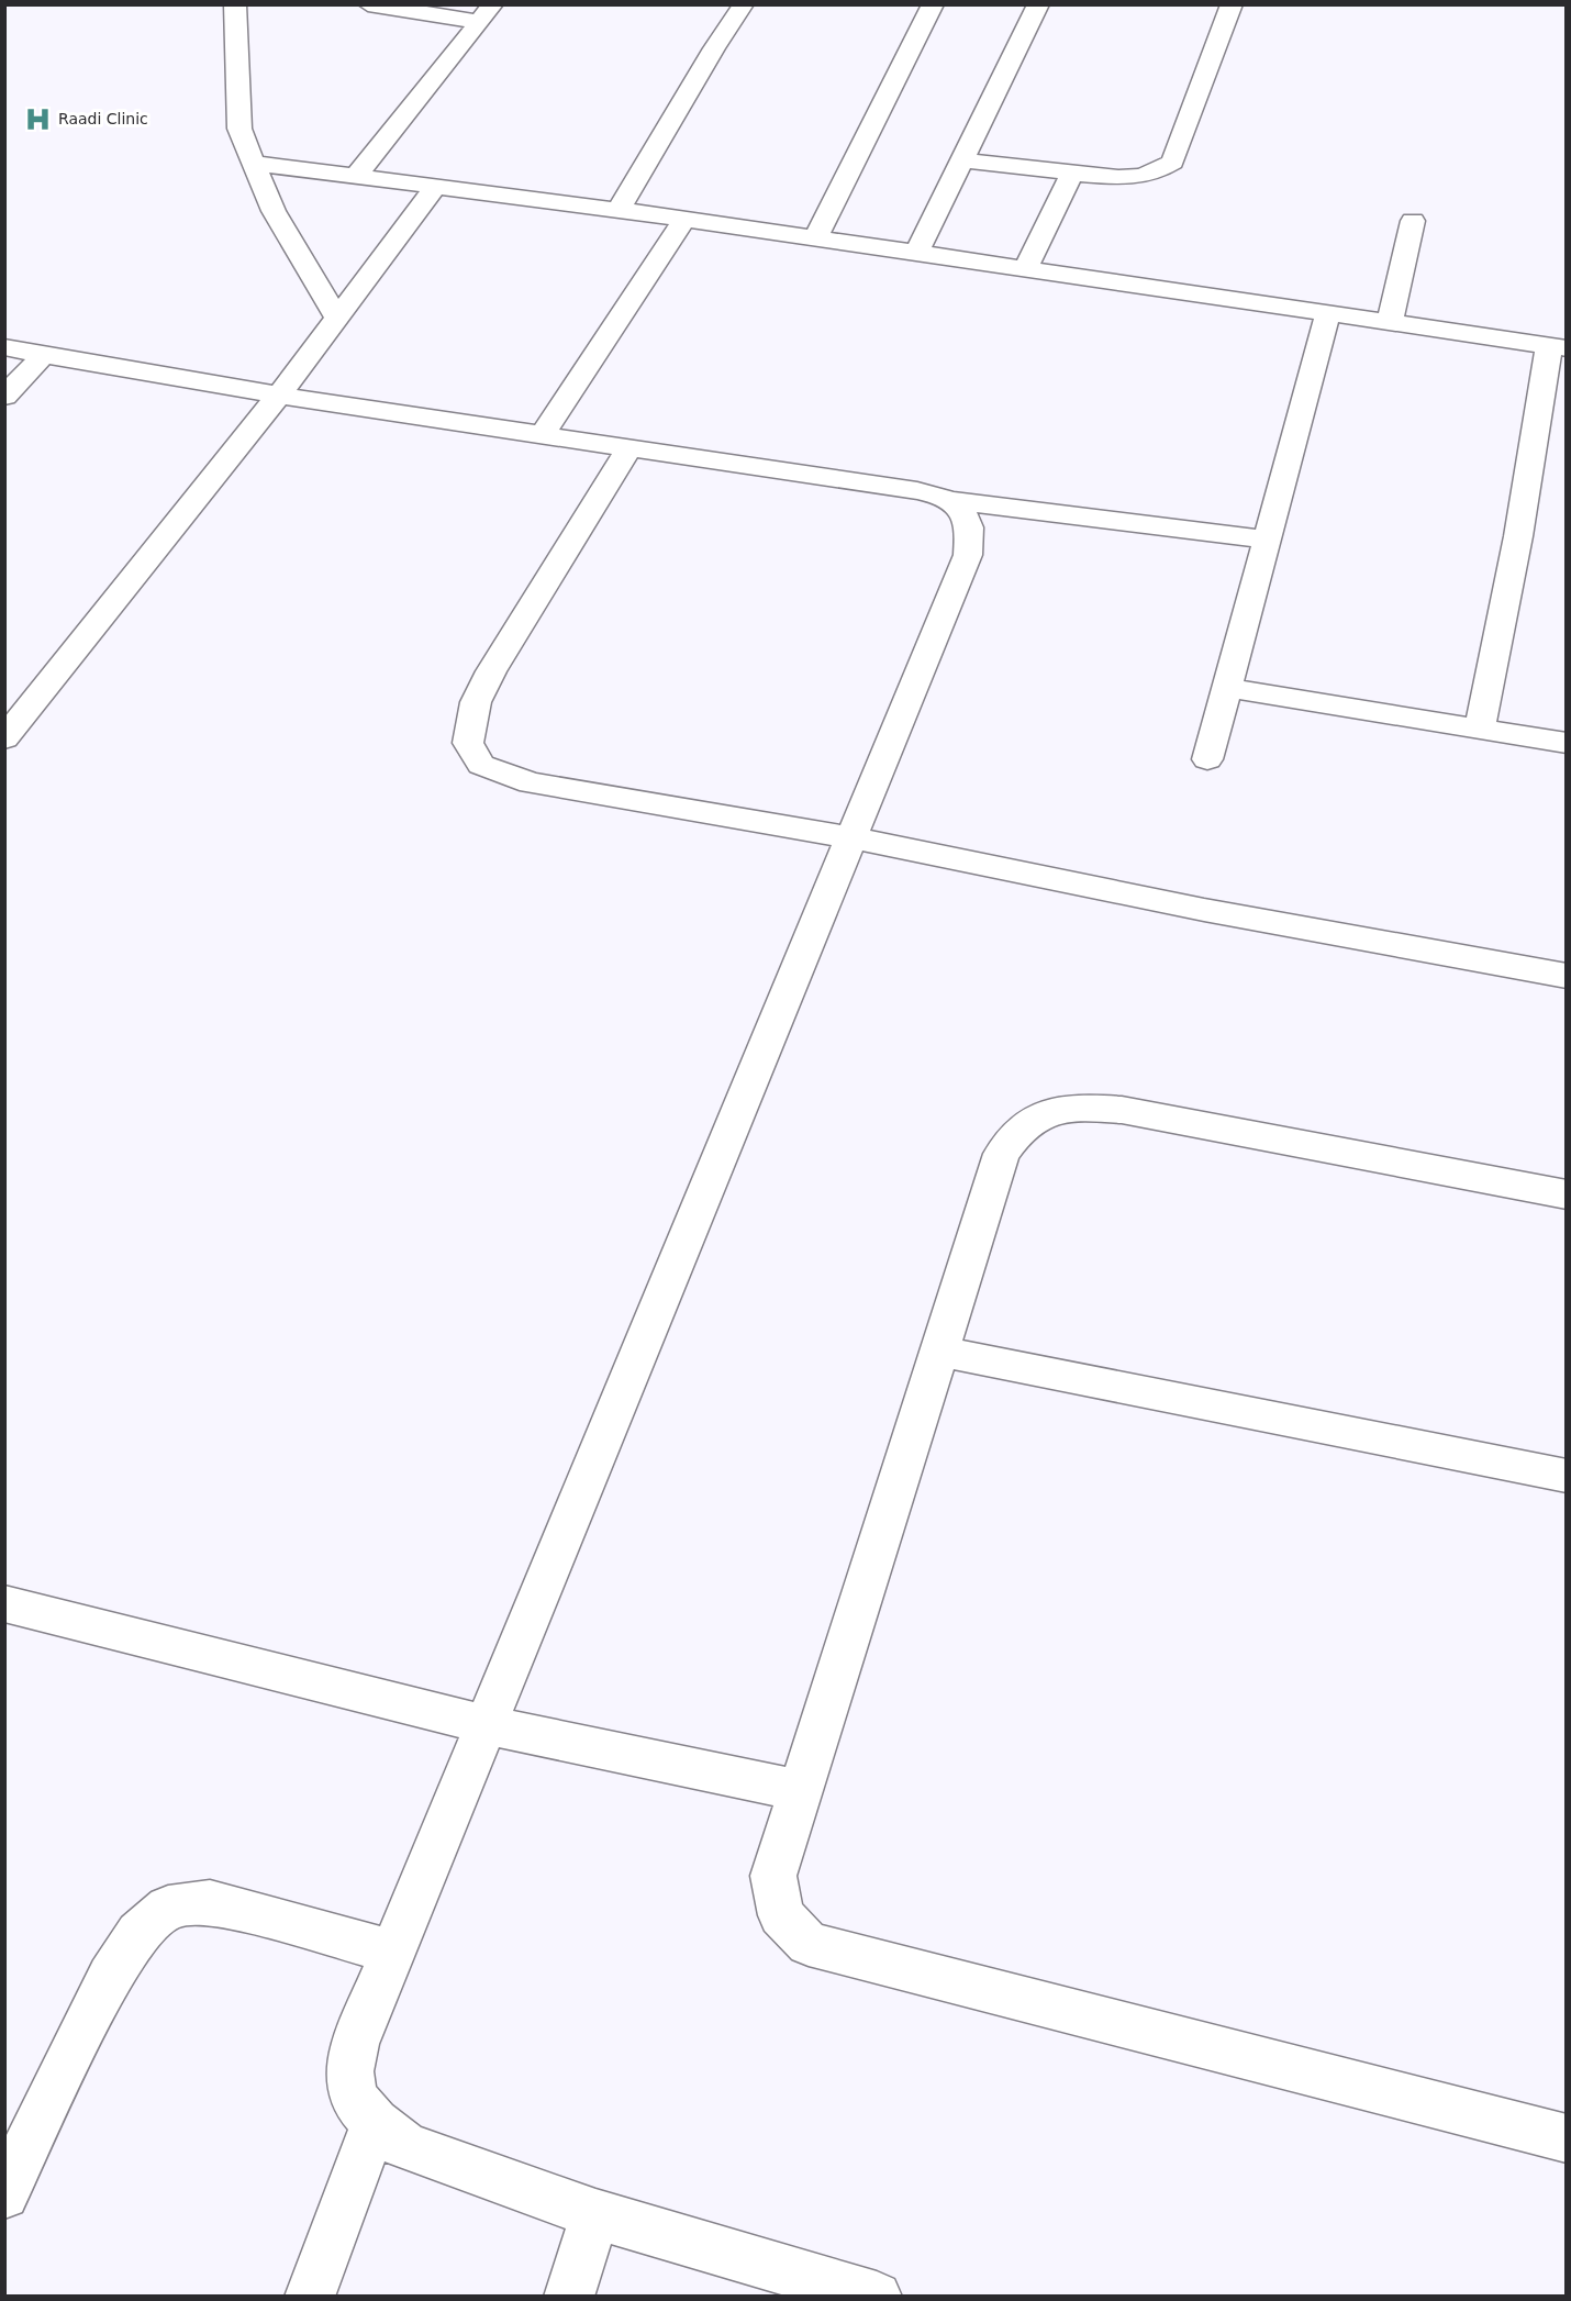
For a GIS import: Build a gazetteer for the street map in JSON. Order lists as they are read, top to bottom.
{
  "places": {
    "hospital": ["Raadi Clinic"]
  }
}
